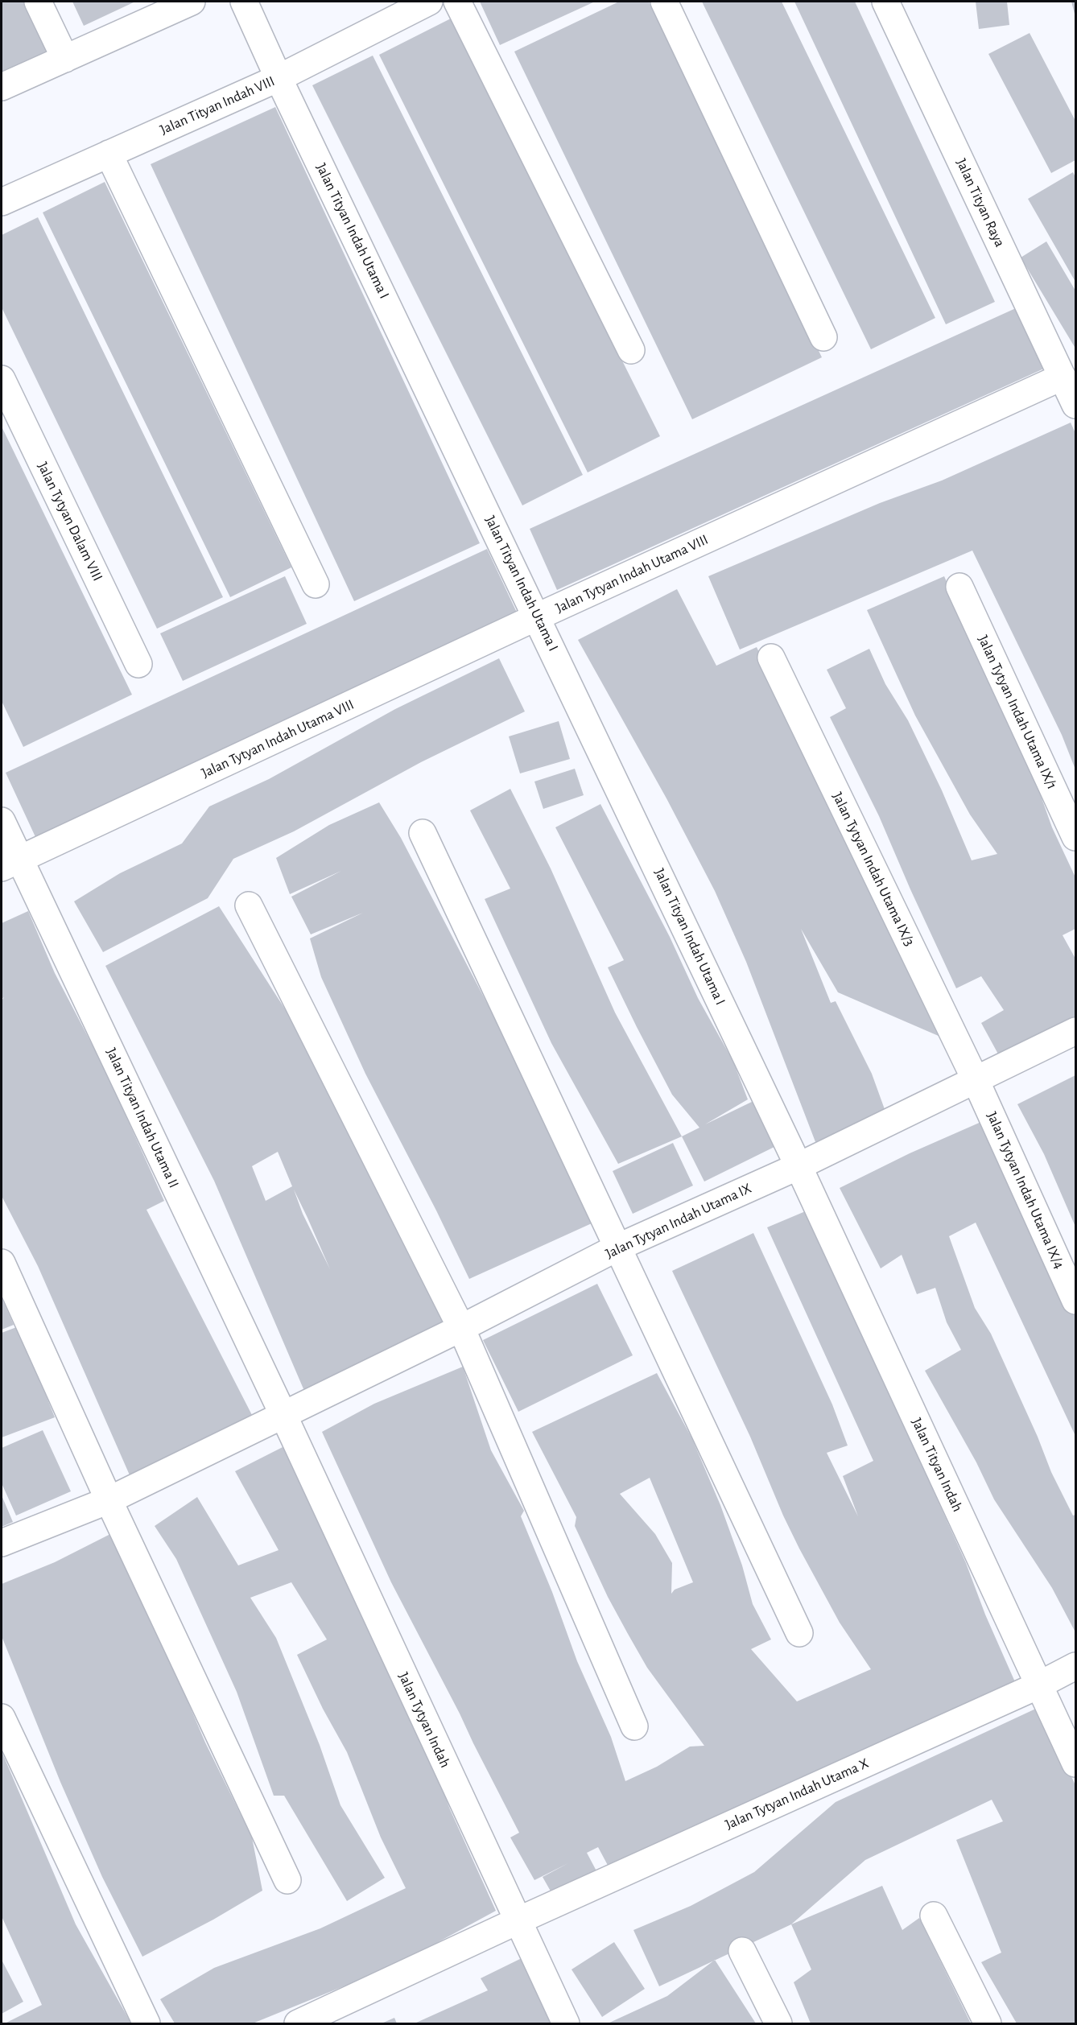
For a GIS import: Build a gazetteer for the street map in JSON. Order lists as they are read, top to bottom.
{
  "streets": {
    "street": [
      "Jalan Tityan Indah VIII",
      "Jalan Tityan Raya",
      "Jalan Tityan Indah Utama I",
      "Jalan Tytyan Dalam VIII",
      "Jalan Tytyan Indah Utama VIII",
      "Jalan Tytyan Indah Utama IX/1",
      "Jalan Tytyan Indah Utama IX/3",
      "Jalan Tityan Indah Utama II",
      "Jalan Tytyan Indah Utama IX/4",
      "Jalan Tytyan Indah Utama IX",
      "Jalan Tityan Indah",
      "Jalan Tytyan Indah",
      "Jalan Tytyan Indah Utama X"
    ]
  },
  "crossings": [
    ["Jalan Tityan Indah VIII", "Jalan Tityan Indah Utama I"],
    ["Jalan Tityan Raya", "Jalan Tytyan Indah Utama VIII"],
    ["Jalan Tityan Indah Utama I", "Jalan Tytyan Indah Utama VIII"],
    ["Jalan Tityan Indah Utama I", "Jalan Tytyan Indah Utama IX"],
    ["Jalan Tityan Indah Utama I", "Jalan Tityan Indah"],
    ["Jalan Tytyan Indah Utama VIII", "Jalan Tityan Indah Utama II"],
    ["Jalan Tytyan Indah Utama IX/3", "Jalan Tytyan Indah Utama IX/4"],
    ["Jalan Tytyan Indah Utama IX/3", "Jalan Tytyan Indah Utama IX"],
    ["Jalan Tityan Indah Utama II", "Jalan Tytyan Indah Utama IX"],
    ["Jalan Tityan Indah Utama II", "Jalan Tytyan Indah"],
    ["Jalan Tytyan Indah Utama IX/4", "Jalan Tytyan Indah Utama IX"],
    ["Jalan Tytyan Indah Utama IX", "Jalan Tityan Indah"],
    ["Jalan Tytyan Indah Utama IX", "Jalan Tytyan Indah"],
    ["Jalan Tityan Indah", "Jalan Tytyan Indah Utama X"],
    ["Jalan Tytyan Indah", "Jalan Tytyan Indah Utama X"]
  ]
}
